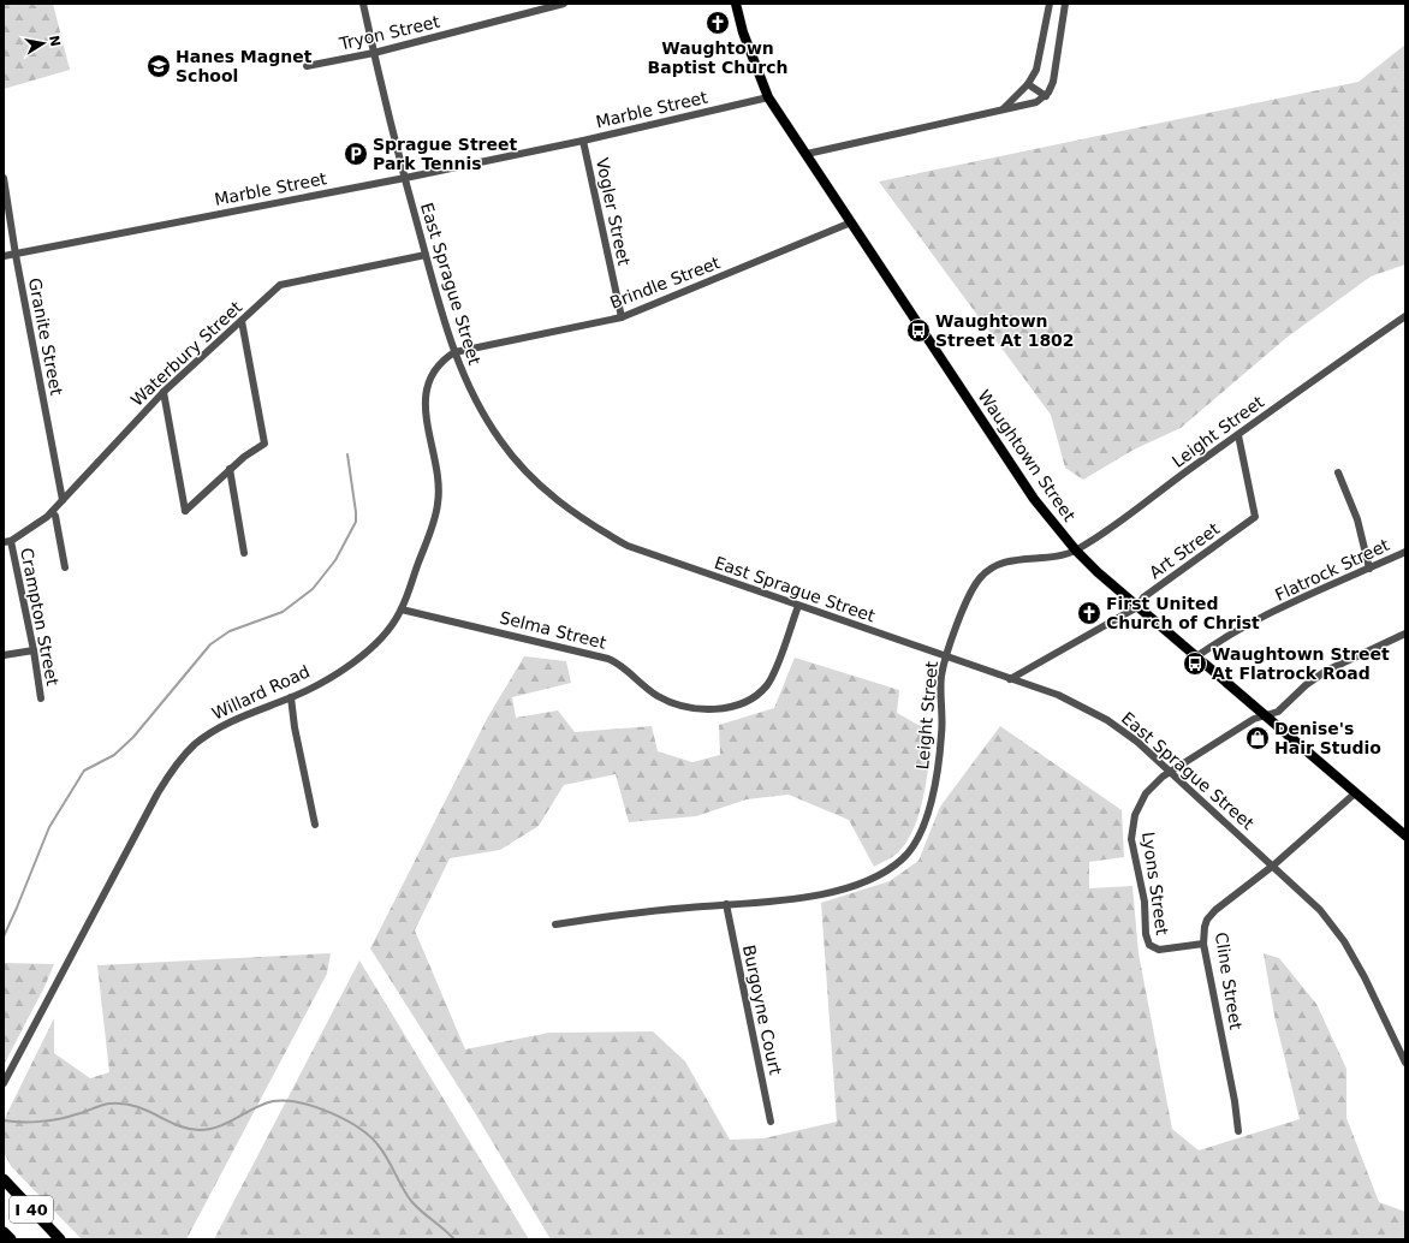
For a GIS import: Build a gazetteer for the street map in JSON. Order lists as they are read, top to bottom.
{
  "streets": {
    "highway": ["I 40"],
    "main road": ["Waughtown Street"],
    "street": [
      "Tryon Street",
      "Marble Street",
      "Vogler Street",
      "Brindle Street",
      "East Sprague Street",
      "Granite Street",
      "Waterbury Street",
      "Leight Street",
      "Art Street",
      "Flatrock Street",
      "Crampton Street",
      "Selma Street",
      "Willard Road",
      "Lyons Street",
      "Cline Street",
      "Burgoyne Court"
    ]
  },
  "crossings": [
    ["Tryon Street", "East Sprague Street"],
    ["Marble Street", "Vogler Street"],
    ["Marble Street", "East Sprague Street"],
    ["Marble Street", "Granite Street"],
    ["Marble Street", "Waughtown Street"],
    ["Vogler Street", "Brindle Street"],
    ["Brindle Street", "East Sprague Street"],
    ["Brindle Street", "Waughtown Street"],
    ["Brindle Street", "Willard Road"],
    ["East Sprague Street", "Waterbury Street"],
    ["East Sprague Street", "Leight Street"],
    ["East Sprague Street", "Art Street"],
    ["East Sprague Street", "Selma Street"],
    ["East Sprague Street", "Willard Road"],
    ["East Sprague Street", "Lyons Street"],
    ["East Sprague Street", "Cline Street"],
    ["Granite Street", "Waterbury Street"],
    ["Waterbury Street", "Crampton Street"],
    ["Leight Street", "Waughtown Street"],
    ["Leight Street", "Art Street"],
    ["Leight Street", "Burgoyne Court"],
    ["Waughtown Street", "Art Street"],
    ["Waughtown Street", "Flatrock Street"],
    ["Waughtown Street", "Lyons Street"],
    ["Waughtown Street", "Cline Street"],
    ["Selma Street", "Willard Road"],
    ["Lyons Street", "Cline Street"]
  ],
  "places": {
    "church": ["Waughtown Baptist Church", "First United Church of Christ"],
    "school or university": ["Hanes Magnet School"],
    "parking": ["Sprague Street Park Tennis"],
    "bus stop": ["Waughtown Street At 1802", "Waughtown Street At Flatrock Road"],
    "shop": ["Denise's Hair Studio"]
  },
  "north": "right"
}
